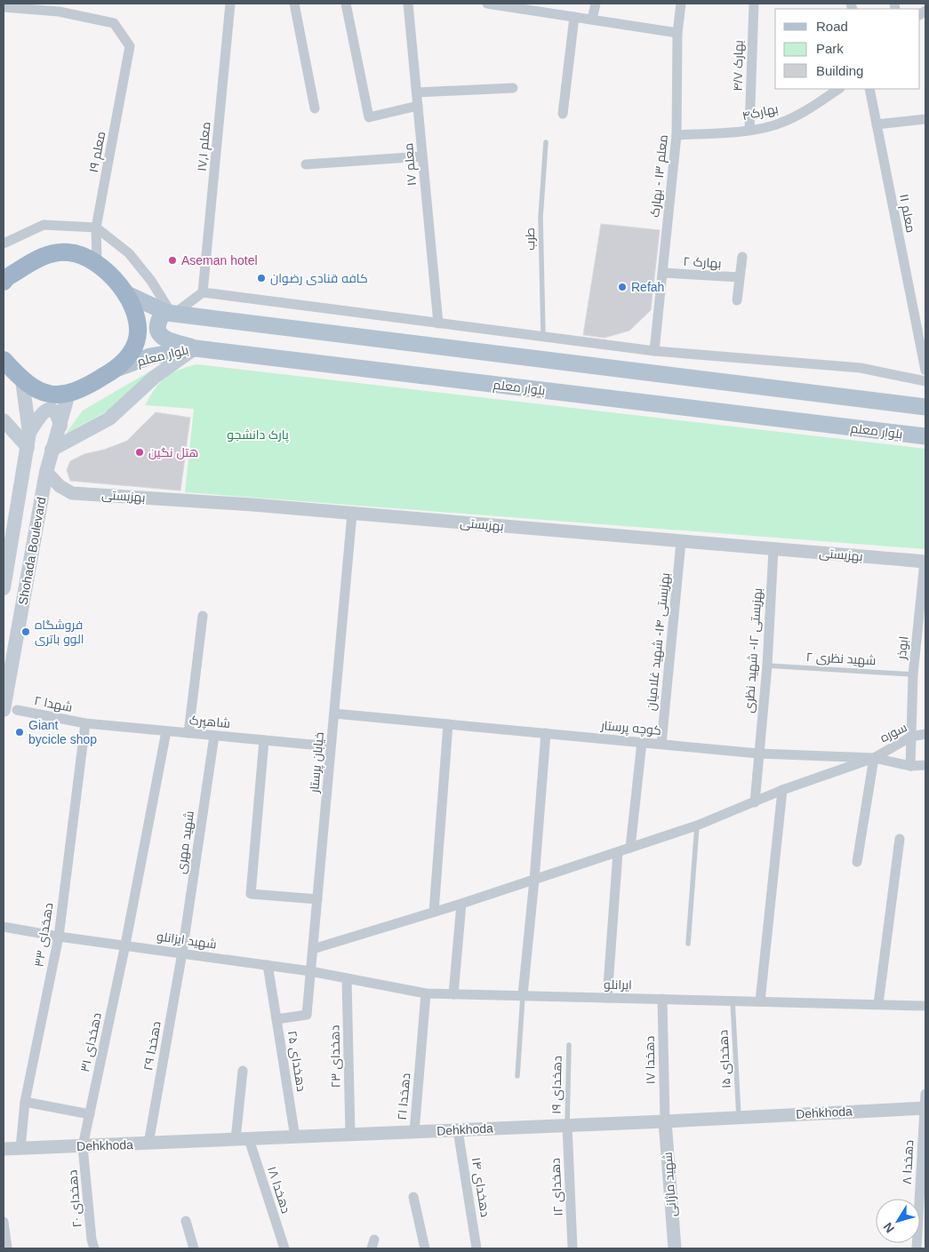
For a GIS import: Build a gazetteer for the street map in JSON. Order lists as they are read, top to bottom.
{
  "streets": {
    "main road": ["بلوار معلم", "Shohada Boulevard"],
    "street": [
      "بهارک ۴/۷",
      "بهارک۴",
      "معلم ۱۷٫۱",
      "معلم ۱۹",
      "معلم ۱۷",
      "معلم ۱۳ - بهارک",
      "معلم ۱۱",
      "بهارک ۲",
      "بهزیستی",
      "بهزیستی ۱۴- شهید غلامیان",
      "ابوذر",
      "بهزیستی ۱۲- شهید نظری",
      "شهدا ۲",
      "شاهپرک",
      "کوچه پرستار",
      "سوره",
      "خیابان پرستار",
      "شهید مهری",
      "دهخدای ۳۳",
      "شهید ایزانلو",
      "ایرانلو",
      "دهخدای ۳۱",
      "دهخدا ۲۹",
      "دهخدای ۲۳",
      "دهخدا ۱۷",
      "دهخدای ۲۵",
      "دهخدا ۲۱",
      "Dehkhoda",
      "دهخدا ۸",
      "شهید ماژانی",
      "دهخدای ۱۴",
      "دهخدای ۱۲",
      "دهخدا ۱۸",
      "دهخدای ۲۰"
    ],
    "lane": [
      "طرب",
      "شهید نظری ۲",
      "دهخدای ۱۵",
      "دهخدای ۱۹"
    ]
  },
  "crossings": [
    ["بهارک ۴/۷", "بهارک۴"],
    ["بهارک۴", "معلم ۱۳ - بهارک"],
    ["معلم ۱۳ - بهارک", "بهارک ۲"],
    ["بهزیستی", "Shohada Boulevard"],
    ["بهزیستی", "بهزیستی ۱۴- شهید غلامیان"],
    ["بهزیستی", "ابوذر"],
    ["بهزیستی", "بهزیستی ۱۲- شهید نظری"],
    ["بهزیستی", "خیابان پرستار"],
    ["Shohada Boulevard", "شهدا ۲"],
    ["بهزیستی ۱۴- شهید غلامیان", "کوچه پرستار"],
    ["ابوذر", "شهید نظری ۲"],
    ["ابوذر", "کوچه پرستار"],
    ["ابوذر", "سوره"],
    ["بهزیستی ۱۲- شهید نظری", "شهید نظری ۲"],
    ["بهزیستی ۱۲- شهید نظری", "کوچه پرستار"],
    ["بهزیستی ۱۲- شهید نظری", "سوره"],
    ["شهدا ۲", "شاهپرک"],
    ["شهدا ۲", "دهخدای ۳۳"],
    ["شاهپرک", "خیابان پرستار"],
    ["شاهپرک", "شهید مهری"],
    ["شاهپرک", "دهخدای ۳۳"],
    ["شاهپرک", "دهخدای ۳۱"],
    ["کوچه پرستار", "سوره"],
    ["کوچه پرستار", "خیابان پرستار"],
    ["سوره", "خیابان پرستار"],
    ["خیابان پرستار", "شهید ایزانلو"],
    ["خیابان پرستار", "ایرانلو"],
    ["خیابان پرستار", "دهخدای ۲۵"],
    ["شهید مهری", "شهید ایزانلو"],
    ["شهید مهری", "دهخدا ۲۹"],
    ["دهخدای ۳۳", "شهید ایزانلو"],
    ["دهخدای ۳۳", "Dehkhoda"],
    ["شهید ایزانلو", "ایرانلو"],
    ["شهید ایزانلو", "دهخدای ۳۱"],
    ["شهید ایزانلو", "دهخدا ۲۹"],
    ["ایرانلو", "دهخدای ۲۳"],
    ["ایرانلو", "دهخدای ۱۵"],
    ["ایرانلو", "دهخدا ۱۷"],
    ["ایرانلو", "دهخدا ۲۱"],
    ["دهخدای ۳۱", "Dehkhoda"],
    ["دهخدای ۳۱", "دهخدای ۲۰"],
    ["دهخدا ۲۹", "Dehkhoda"],
    ["دهخدای ۲۳", "Dehkhoda"],
    ["دهخدای ۱۵", "Dehkhoda"],
    ["دهخدا ۱۷", "Dehkhoda"],
    ["دهخدا ۱۷", "شهید ماژانی"],
    ["دهخدای ۲۵", "Dehkhoda"],
    ["دهخدای ۱۹", "Dehkhoda"],
    ["دهخدای ۱۹", "دهخدای ۱۲"],
    ["دهخدا ۲۱", "Dehkhoda"],
    ["Dehkhoda", "دهخدا ۸"],
    ["Dehkhoda", "شهید ماژانی"],
    ["Dehkhoda", "دهخدای ۱۴"],
    ["Dehkhoda", "دهخدای ۱۲"],
    ["Dehkhoda", "دهخدا ۱۸"],
    ["Dehkhoda", "دهخدای ۲۰"]
  ],
  "parks": ["پارک دانشجو"],
  "places": [
    "Aseman hotel",
    "کافه قنادی رضوان",
    "Refah",
    "هتل نگین",
    "فروشگاه الوو باتری",
    "Giant bycicle shop"
  ],
  "legend": ["Road", "Park", "Building"],
  "north": "bottom left"
}
